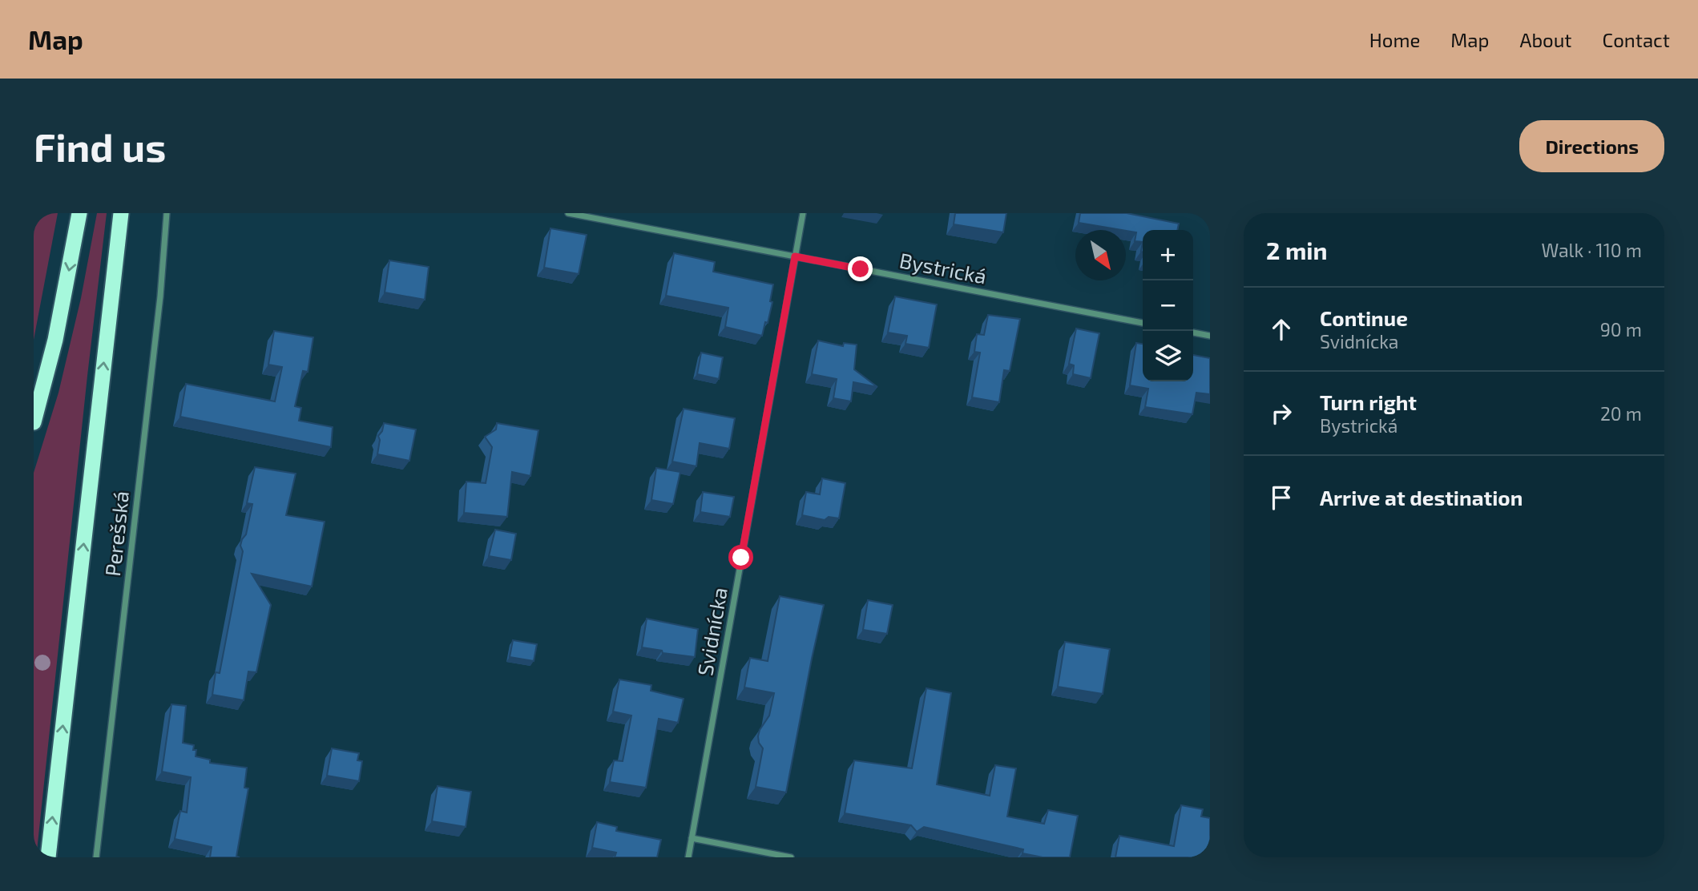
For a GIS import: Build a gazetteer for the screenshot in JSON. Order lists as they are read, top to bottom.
{
  "streets": {
    "street": ["Bystrická", "Perešská", "Svidnícka"]
  },
  "crossings": [
    ["Bystrická", "Svidnícka"]
  ],
  "north": "bottom right",
  "page": {
    "header": "Map",
    "nav": [
      "Home",
      "Map",
      "About",
      "Contact"
    ],
    "buttons": "Directions",
    "title": "Find us",
    "heading": ["2 min", "Walk · 110 m"],
    "map_buttons": ["+", "−"],
    "list": [
      ["Continue", "Svidnícka", "90 m"],
      ["Turn right", "Bystrická", "20 m"],
      "Arrive at destination"
    ]
  }
}
